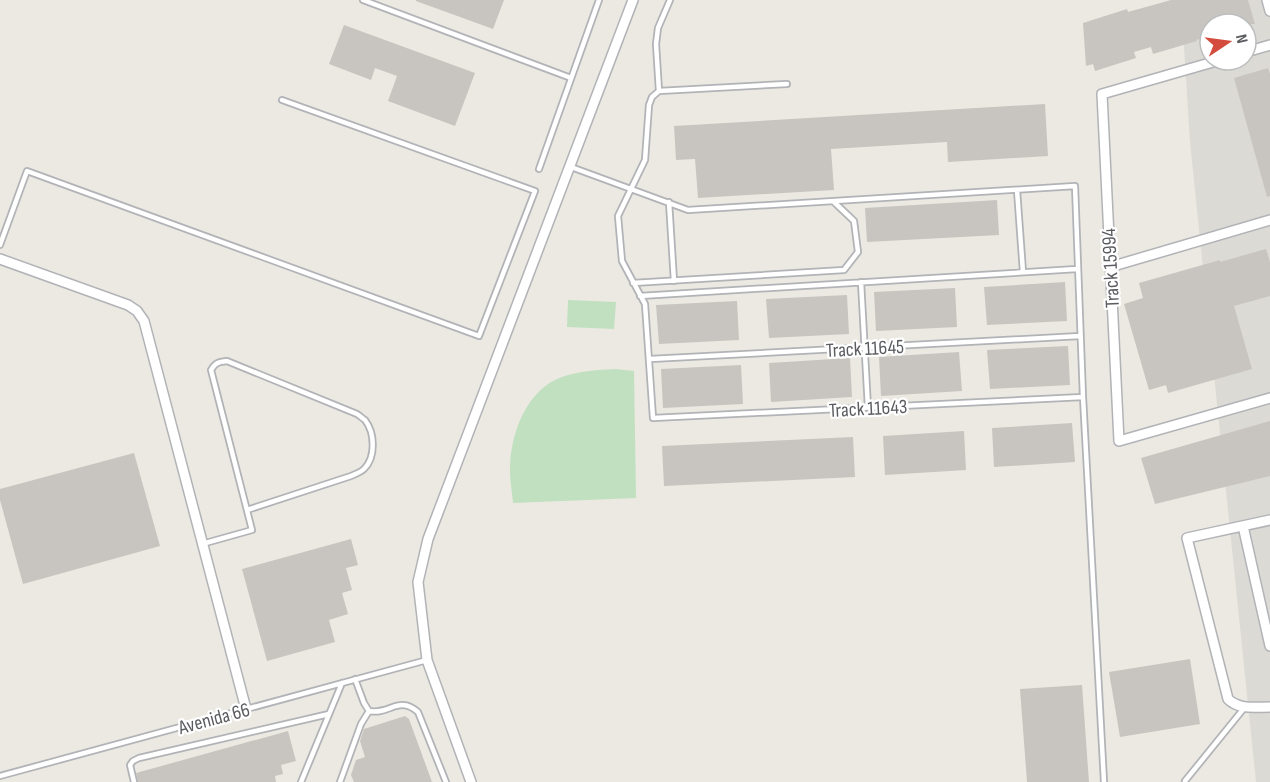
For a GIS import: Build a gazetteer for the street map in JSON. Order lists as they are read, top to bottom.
{
  "streets": {
    "street": ["Track 15994"],
    "lane": ["Track 11645", "Track 11643", "Avenida 66"]
  },
  "crossings": [
    ["Track 11645", "Track 11643"]
  ],
  "north": "right"
}
